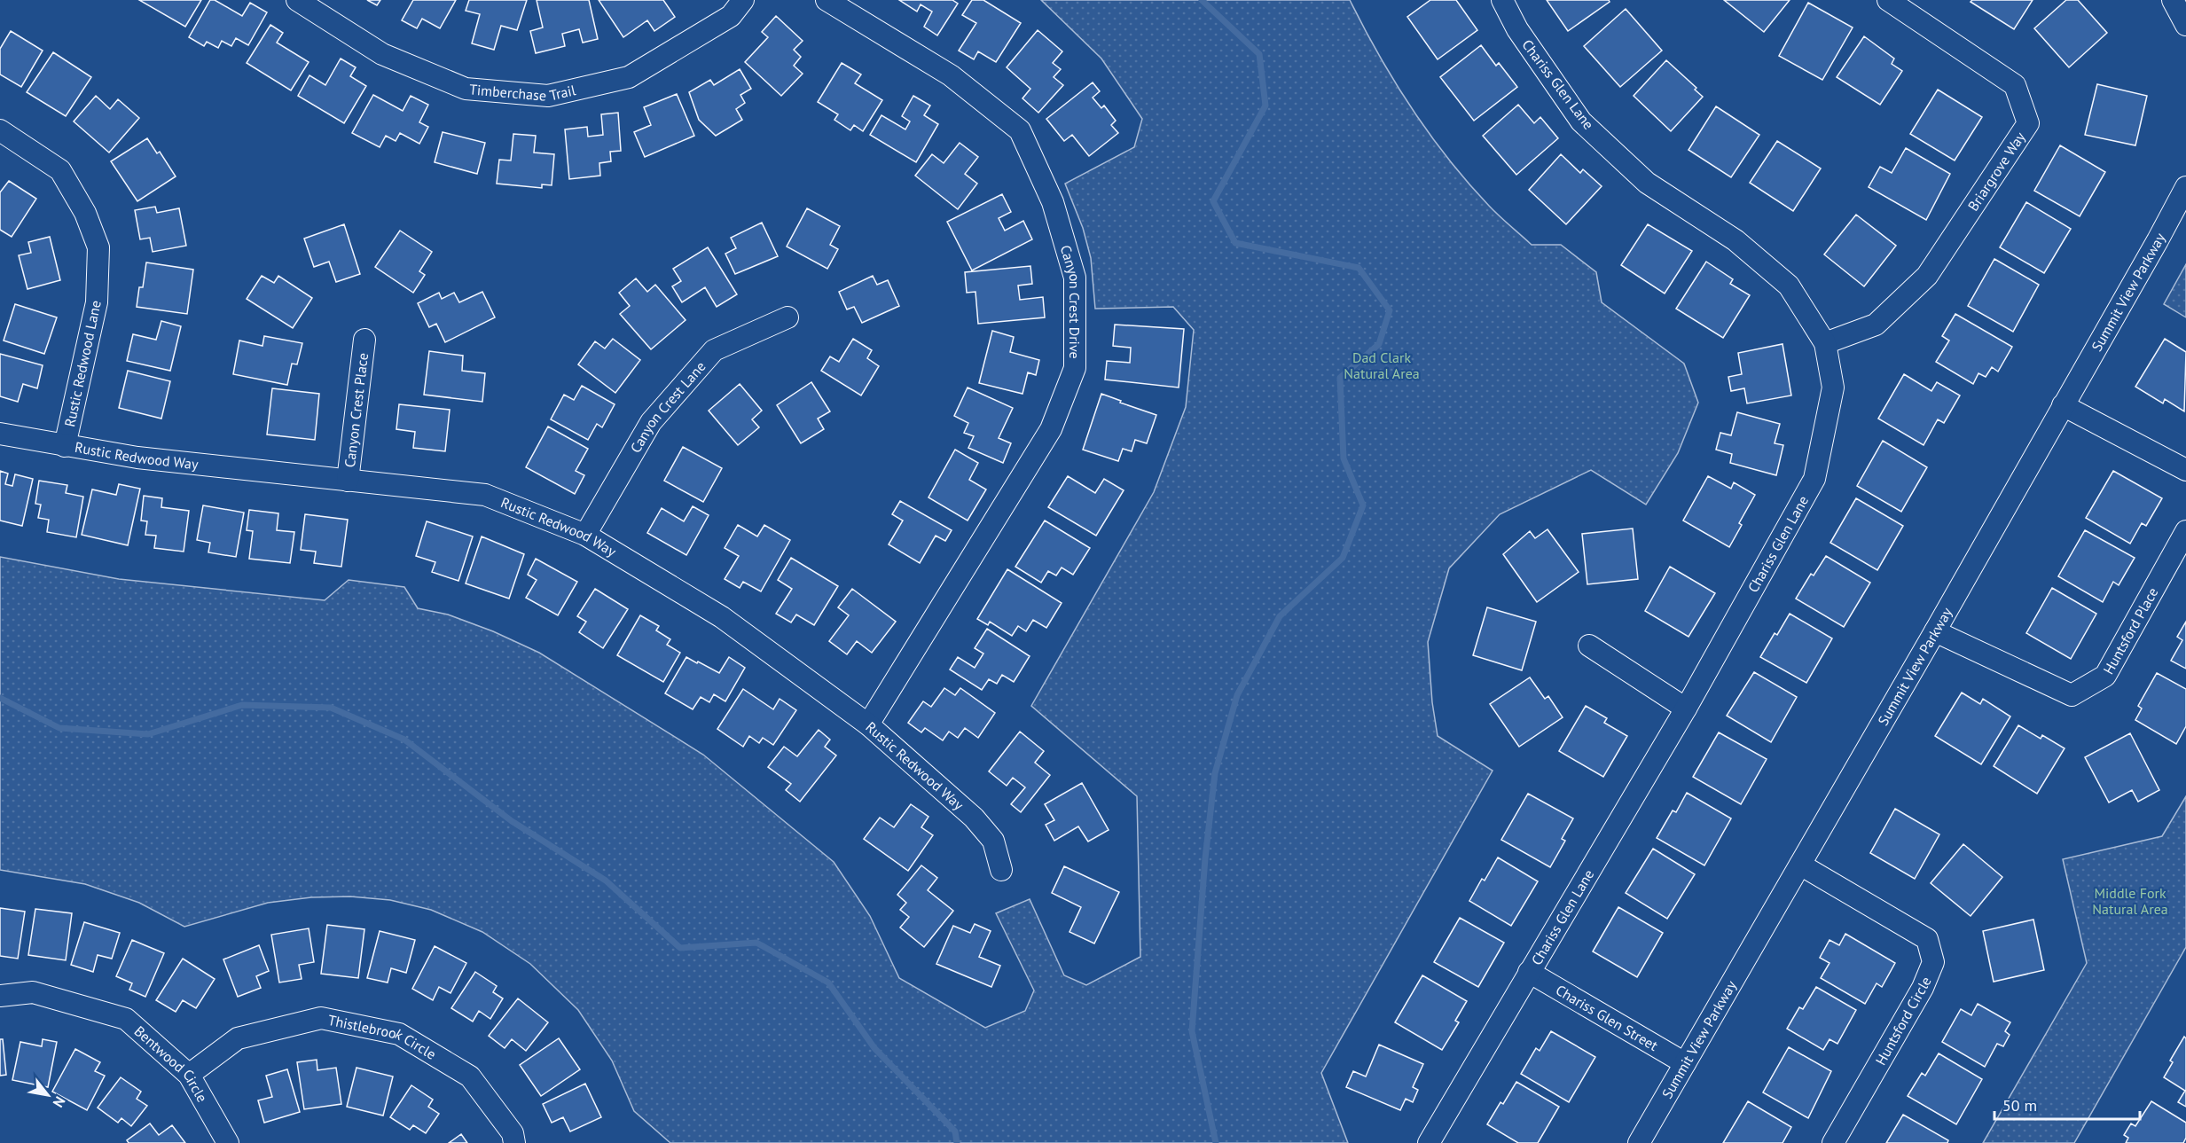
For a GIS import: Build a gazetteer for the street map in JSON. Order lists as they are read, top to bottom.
{
  "streets": {
    "street": [
      "Chariss Glen Lane",
      "Timberchase Trail",
      "Briargrove Way",
      "Summit View Parkway",
      "Canyon Crest Drive",
      "Rustic Redwood Lane",
      "Canyon Crest Lane",
      "Canyon Crest Place",
      "Rustic Redwood Way",
      "Huntsford Place",
      "Chariss Glen Street",
      "Huntsford Circle",
      "Thistlebrook Circle",
      "Bentwood Circle"
    ]
  },
  "crossings": [
    ["Chariss Glen Lane", "Briargrove Way"],
    ["Chariss Glen Lane", "Chariss Glen Street"],
    ["Summit View Parkway", "Huntsford Place"],
    ["Summit View Parkway", "Chariss Glen Street"],
    ["Summit View Parkway", "Huntsford Circle"],
    ["Canyon Crest Drive", "Rustic Redwood Way"],
    ["Rustic Redwood Lane", "Rustic Redwood Way"],
    ["Canyon Crest Lane", "Rustic Redwood Way"],
    ["Canyon Crest Place", "Rustic Redwood Way"],
    ["Thistlebrook Circle", "Bentwood Circle"]
  ],
  "parks": ["Dad Clark Natural Area", "Middle Fork Natural Area"],
  "scale_bar": "50 m",
  "north": "bottom right"
}
